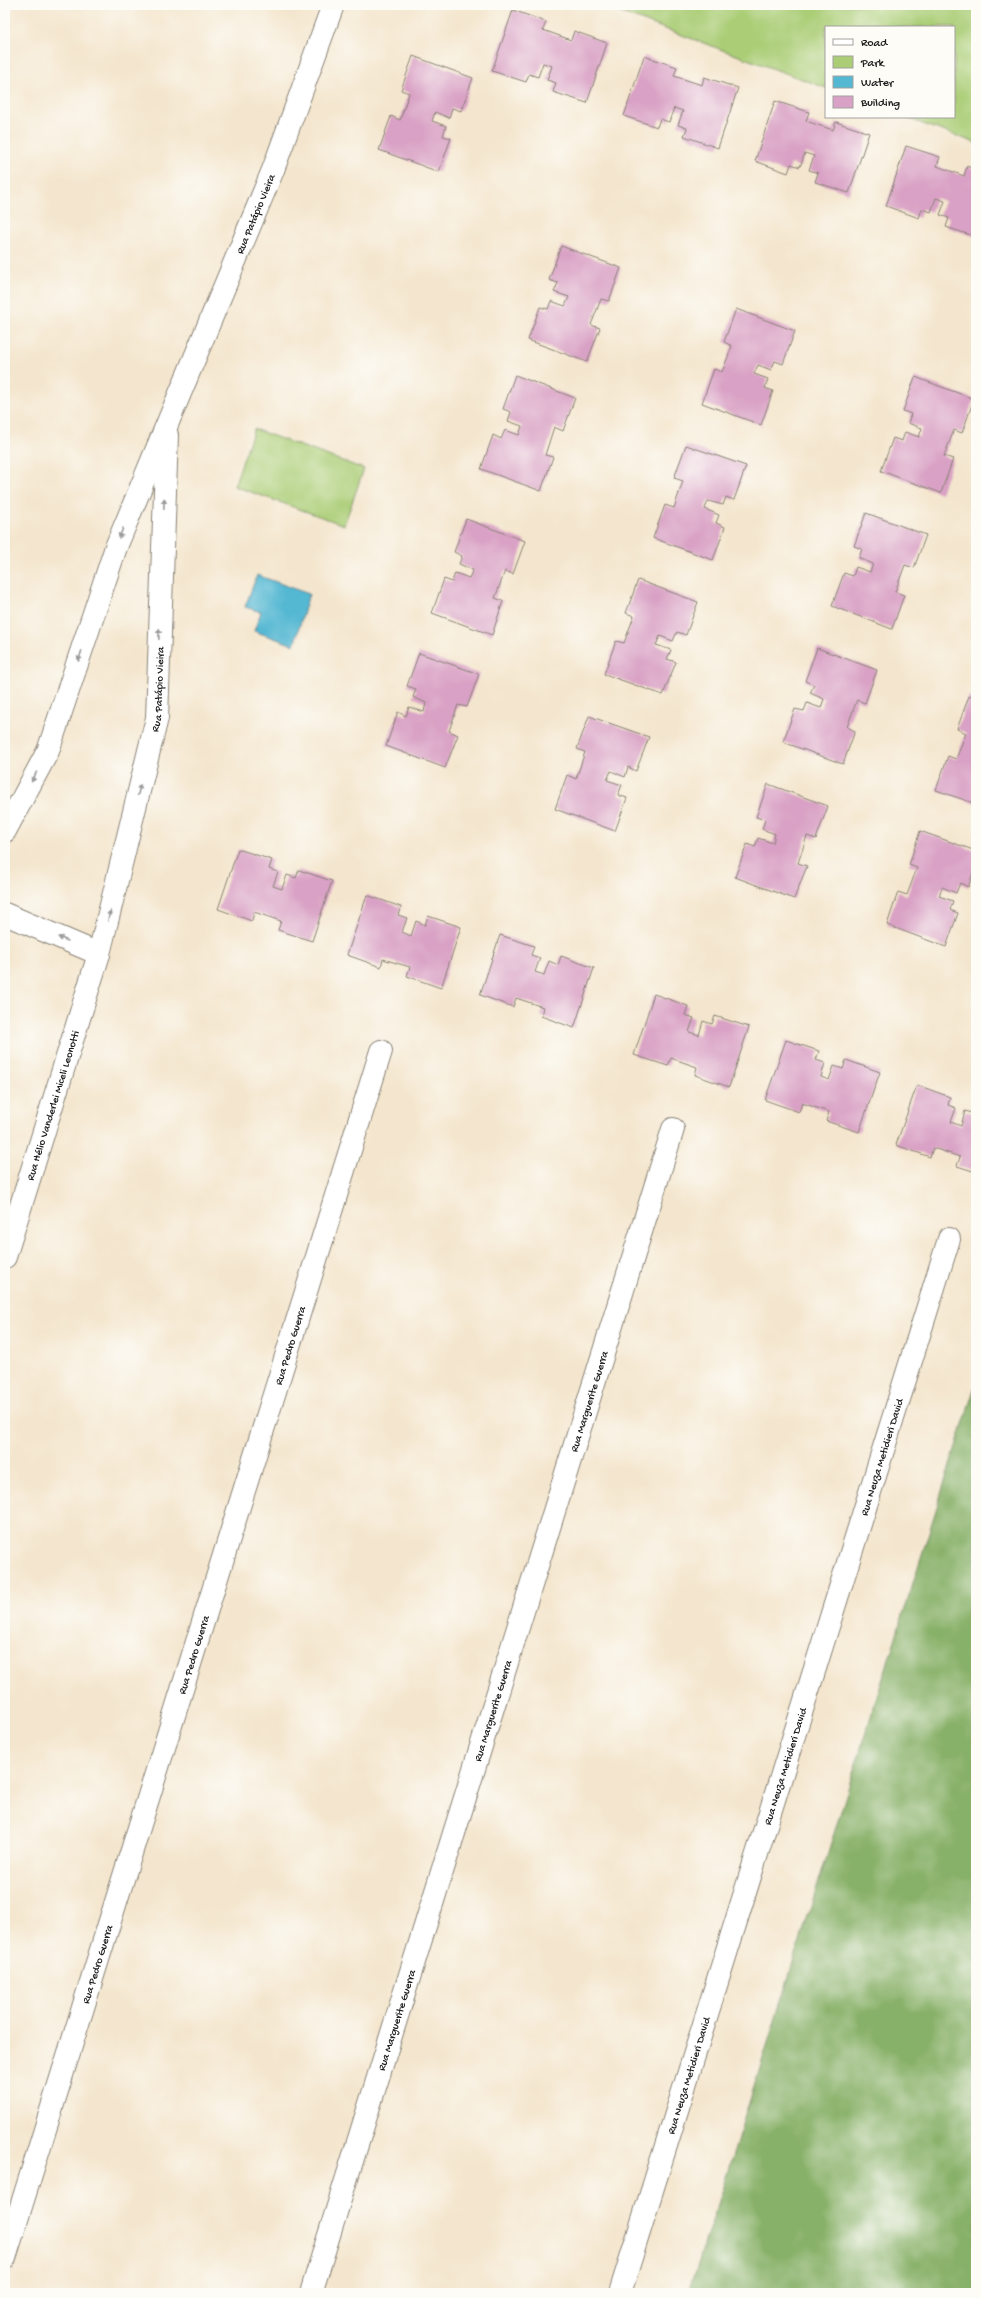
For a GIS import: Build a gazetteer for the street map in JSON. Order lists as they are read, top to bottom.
{
  "streets": {
    "street": [
      "Rua Patápio Vieira",
      "Rua Hélio Vanderlei Miceli Leonotti",
      "Rua Pedro Guerra",
      "Rua Marguerite Guerra",
      "Rua Neuza Metidieri David"
    ]
  },
  "crossings": [
    ["Rua Patápio Vieira", "Rua Hélio Vanderlei Miceli Leonotti"]
  ],
  "legend": [
    "Road",
    "Park",
    "Water",
    "Building"
  ]
}
